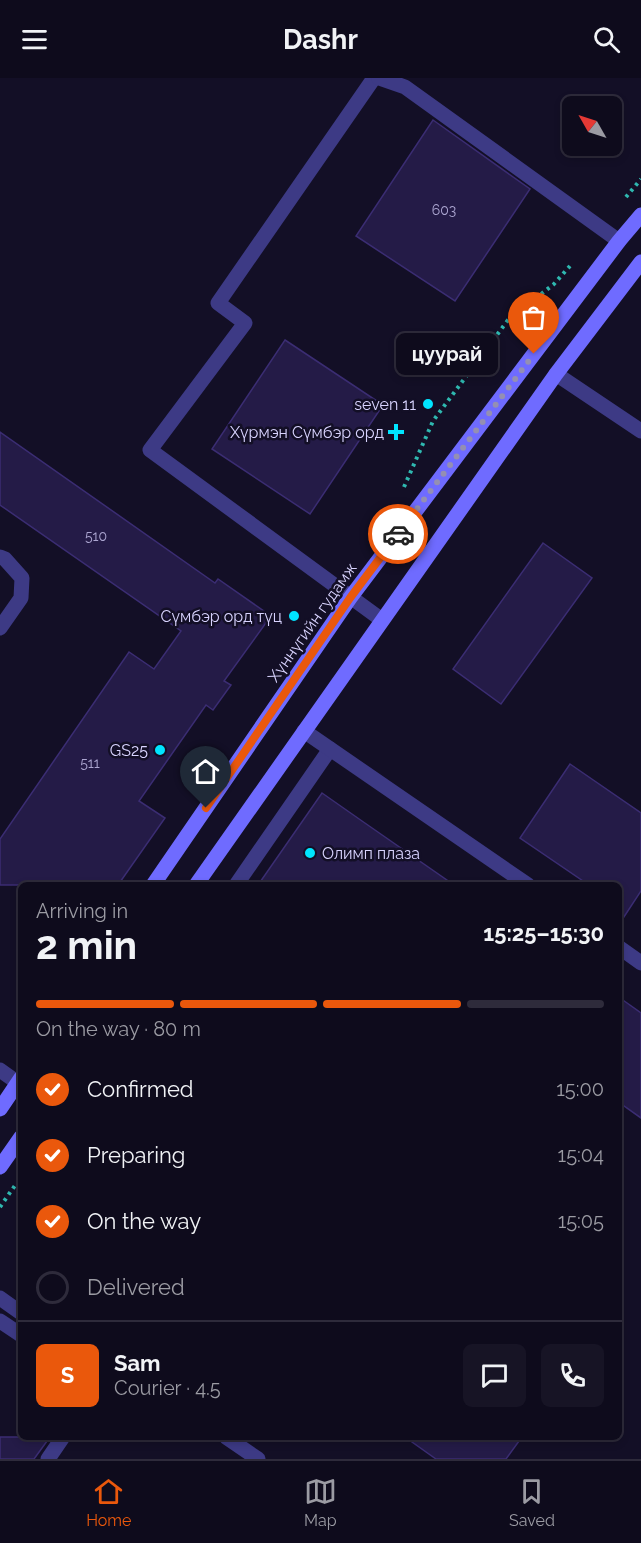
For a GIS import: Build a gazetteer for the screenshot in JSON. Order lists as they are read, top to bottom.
{
  "streets": {
    "main road": ["Хүннүгийн гудамж"]
  },
  "places": {
    "other": [
      "цуурай",
      "seven 11",
      "Сүмбэр орд түц",
      "GS25",
      "Олимп плаза"
    ],
    "health": ["Хүрмэн Сүмбэр орд"]
  },
  "house_numbers": ["603", "510", "511"],
  "north": "top left",
  "page": {
    "header": "Dashr",
    "bubble": "цуурай",
    "heading": ["2 min", "Arriving in", "15:25–15:30"],
    "panel": ["Sam", "Courier · 4.5"],
    "bar": "On the way · 80 m",
    "list": [
      ["Confirmed", "15:00"],
      ["Preparing", "15:04"],
      ["On the way", "15:05"],
      "Delivered"
    ],
    "round": "S",
    "tabs": ["Home", "Map", "Saved"]
  }
}
